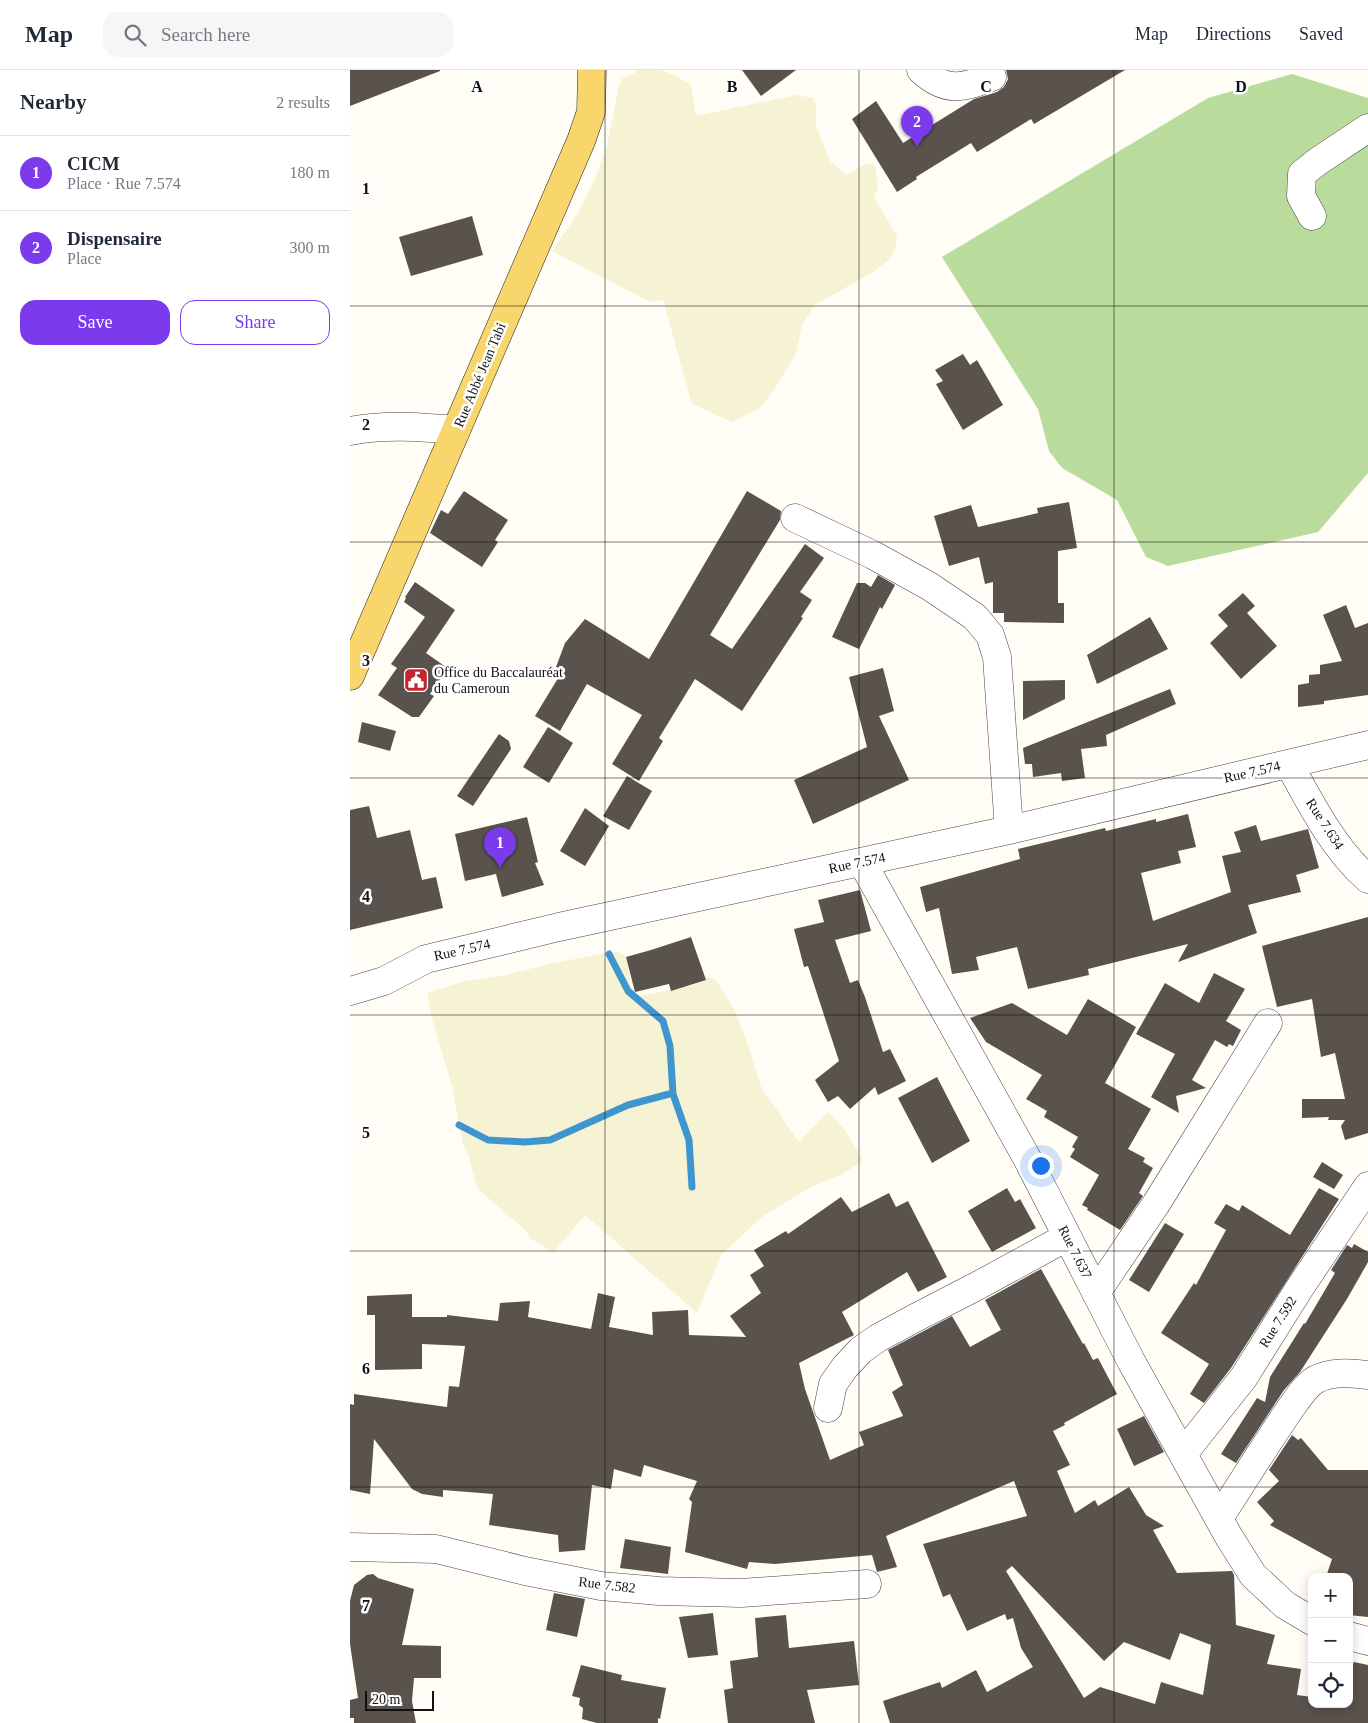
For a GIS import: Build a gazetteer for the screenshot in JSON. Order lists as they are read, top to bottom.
{
  "streets": {
    "main road": ["Rue Abbé Jean Tabi"],
    "street": [
      "Rue 7.574",
      "Rue 7.634",
      "Rue 7.637",
      "Rue 7.592",
      "Rue 7.582"
    ]
  },
  "crossings": [
    ["Rue 7.574", "Rue 7.634"],
    ["Rue 7.574", "Rue 7.637"],
    ["Rue 7.637", "Rue 7.592"]
  ],
  "places": {
    "public building": ["Office du Baccalauréat du Cameroun"]
  },
  "scale_bar": "20 m",
  "page": {
    "header": "Map",
    "search": "Search here",
    "nav": ["Map", "Directions", "Saved"],
    "heading": ["Nearby", "2 results"],
    "pins": ["2", "1"],
    "list": [
      {
        "mark": "1",
        "name": "CICM",
        "note": "Place · Rue 7.574",
        "value": "180 m"
      },
      {
        "mark": "2",
        "name": "Dispensaire",
        "note": "Place",
        "value": "300 m"
      }
    ],
    "buttons": ["Save", "Share"],
    "map_buttons": ["+", "−"],
    "scale": "20 m"
  },
  "grid": {
    "columns": [
      "A",
      "B",
      "C",
      "D"
    ],
    "rows": [
      "1",
      "2",
      "3",
      "4",
      "5",
      "6",
      "7"
    ]
  }
}
